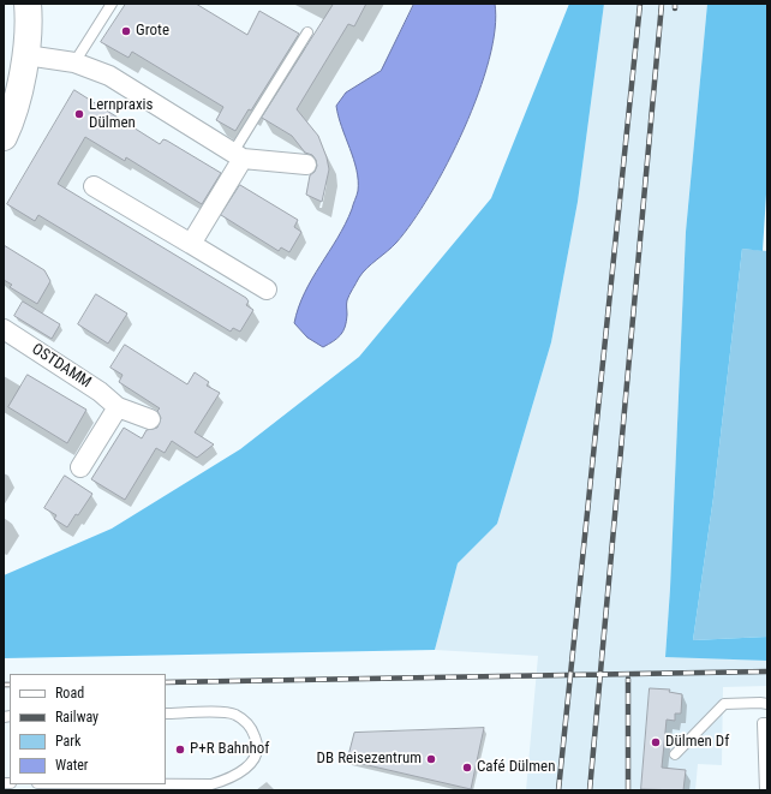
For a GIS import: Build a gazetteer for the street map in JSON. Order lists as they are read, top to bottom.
{
  "streets": {
    "street": ["OSTDAMM"]
  },
  "places": [
    "Grote",
    "Lernpraxis Dülmen",
    "Dülmen Df",
    "P+R Bahnhof",
    "DB Reisezentrum",
    "Café Dülmen"
  ],
  "legend": [
    "Road",
    "Railway",
    "Park",
    "Water"
  ]
}
